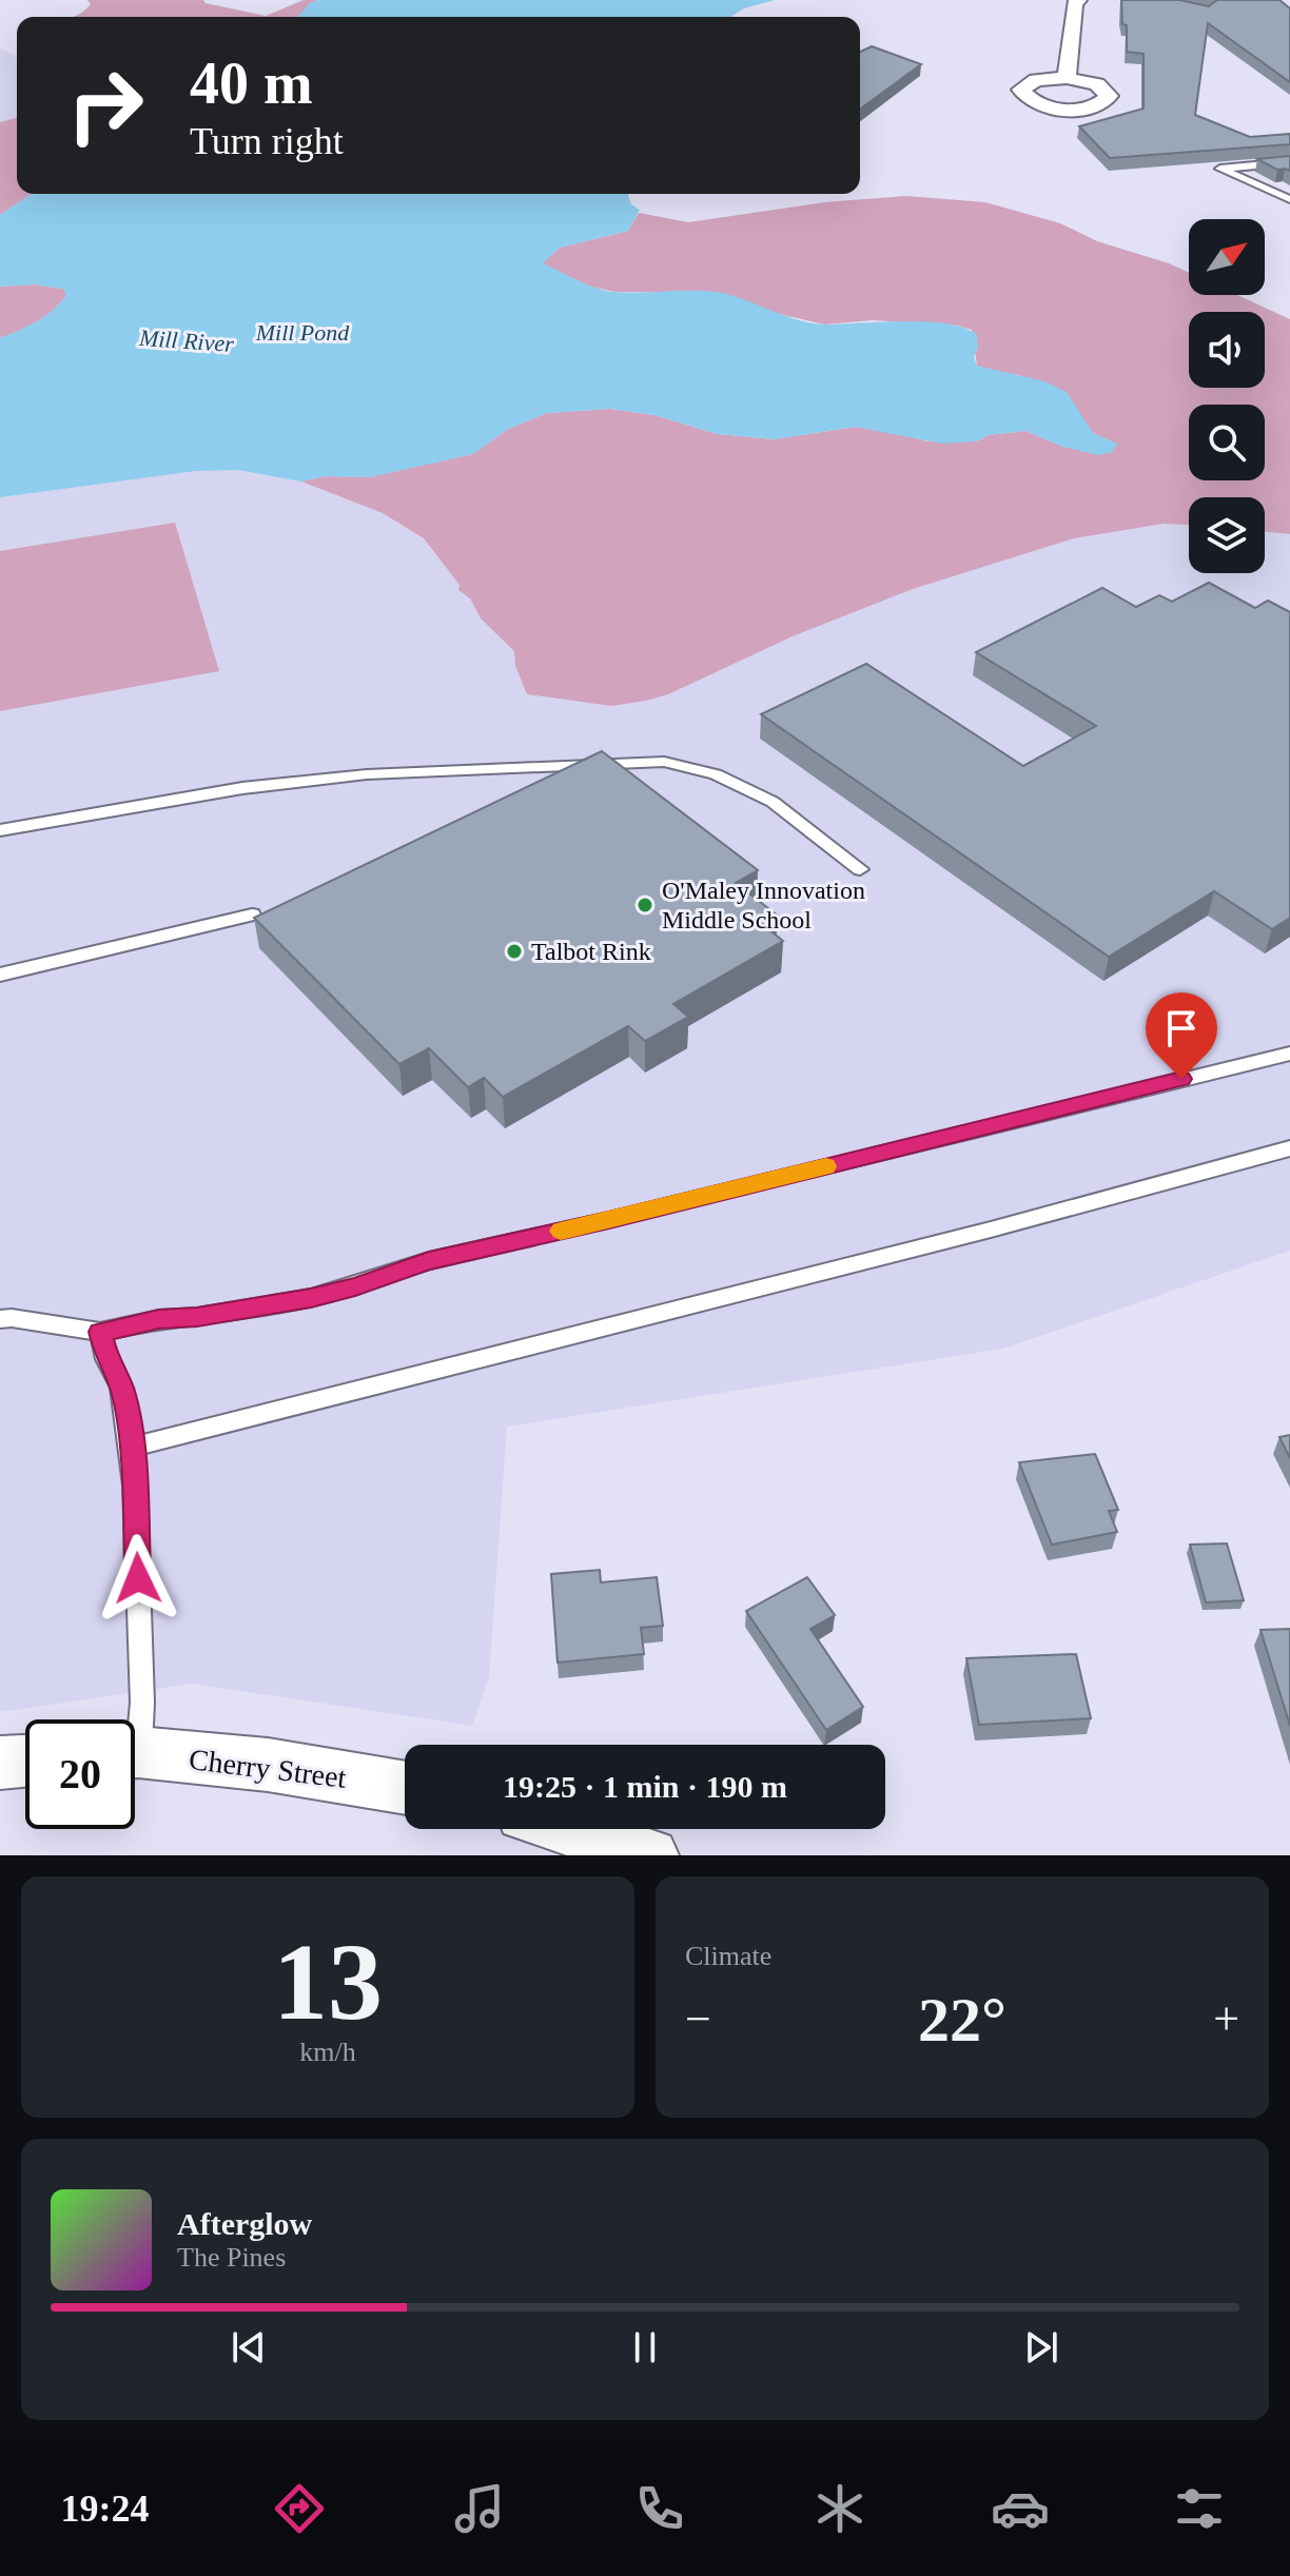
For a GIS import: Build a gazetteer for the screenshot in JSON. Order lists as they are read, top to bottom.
{
  "streets": {
    "street": ["Cherry Street"]
  },
  "water": ["Mill Pond", "Mill River"],
  "places": ["O'Maley Innovation Middle School", "Talbot Rink"],
  "north": "top right",
  "page": {
    "turn": ["40 m", "Turn right"],
    "limit": "20",
    "trip": "19:25 · 1 min · 190 m",
    "tile": [
      ["13", "km/h"],
      "Climate"
    ],
    "heat": ["−", "22°", "+"],
    "song": ["Afterglow", "The Pines"],
    "tabs": "19:24"
  }
}
